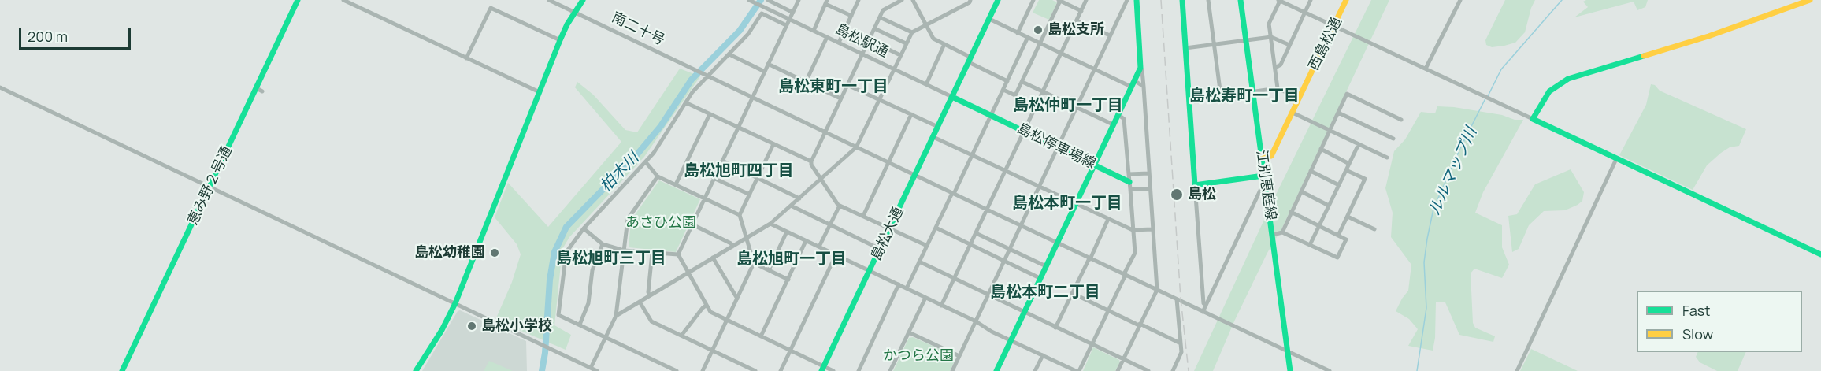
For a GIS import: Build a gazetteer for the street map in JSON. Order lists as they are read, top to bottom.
{
  "streets": {
    "street": [
      "南二十号",
      "島松駅通",
      "西島松通",
      "島松停車場線",
      "江別恵庭線",
      "恵み野２号通",
      "島松大通"
    ]
  },
  "crossings": [
    ["南二十号", "江別恵庭線"],
    ["南二十号", "島松大通"],
    ["島松駅通", "島松停車場線"],
    ["島松駅通", "島松大通"],
    ["西島松通", "江別恵庭線"],
    ["島松停車場線", "島松大通"]
  ],
  "districts": [
    "島松東町一丁目",
    "島松寿町一丁目",
    "島松仲町一丁目",
    "島松旭町四丁目",
    "島松本町一丁目",
    "島松旭町三丁目",
    "島松旭町一丁目",
    "島松本町二丁目"
  ],
  "water": ["ルルマップ川", "柏木川"],
  "parks": ["あさひ公園", "かつら公園"],
  "places": [
    "島松支所",
    "島松",
    "島松幼稚園",
    "島松小学校"
  ],
  "legend": ["Fast", "Slow"],
  "scale_bar": "200 m"
}
